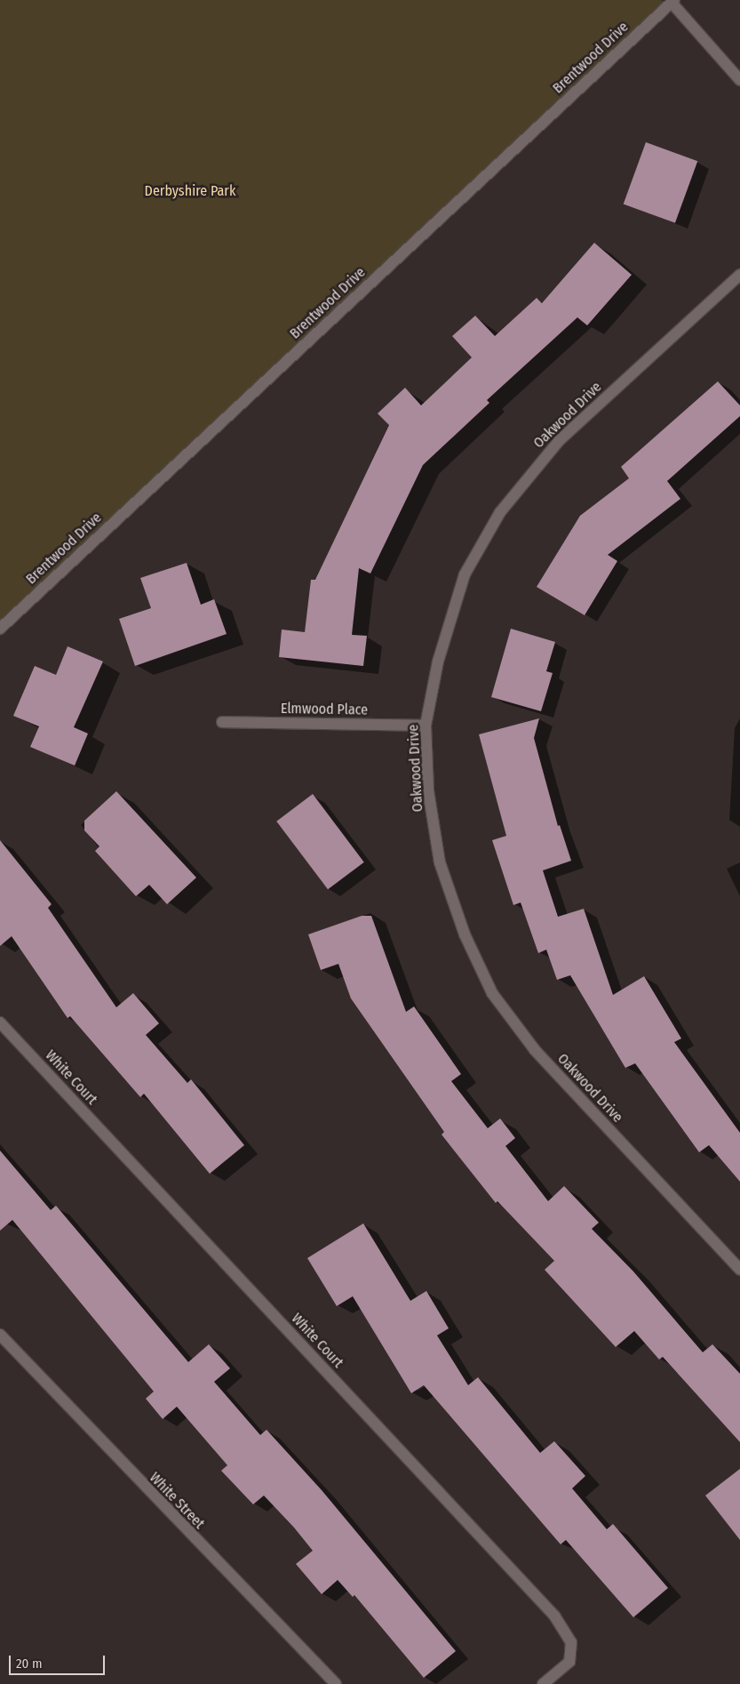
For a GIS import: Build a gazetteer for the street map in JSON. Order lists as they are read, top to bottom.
{
  "streets": {
    "street": [
      "Brentwood Drive",
      "Oakwood Drive",
      "Elmwood Place",
      "White Court",
      "White Street"
    ]
  },
  "crossings": [
    ["Oakwood Drive", "Elmwood Place"]
  ],
  "parks": ["Derbyshire Park"],
  "scale_bar": "20 m"
}
